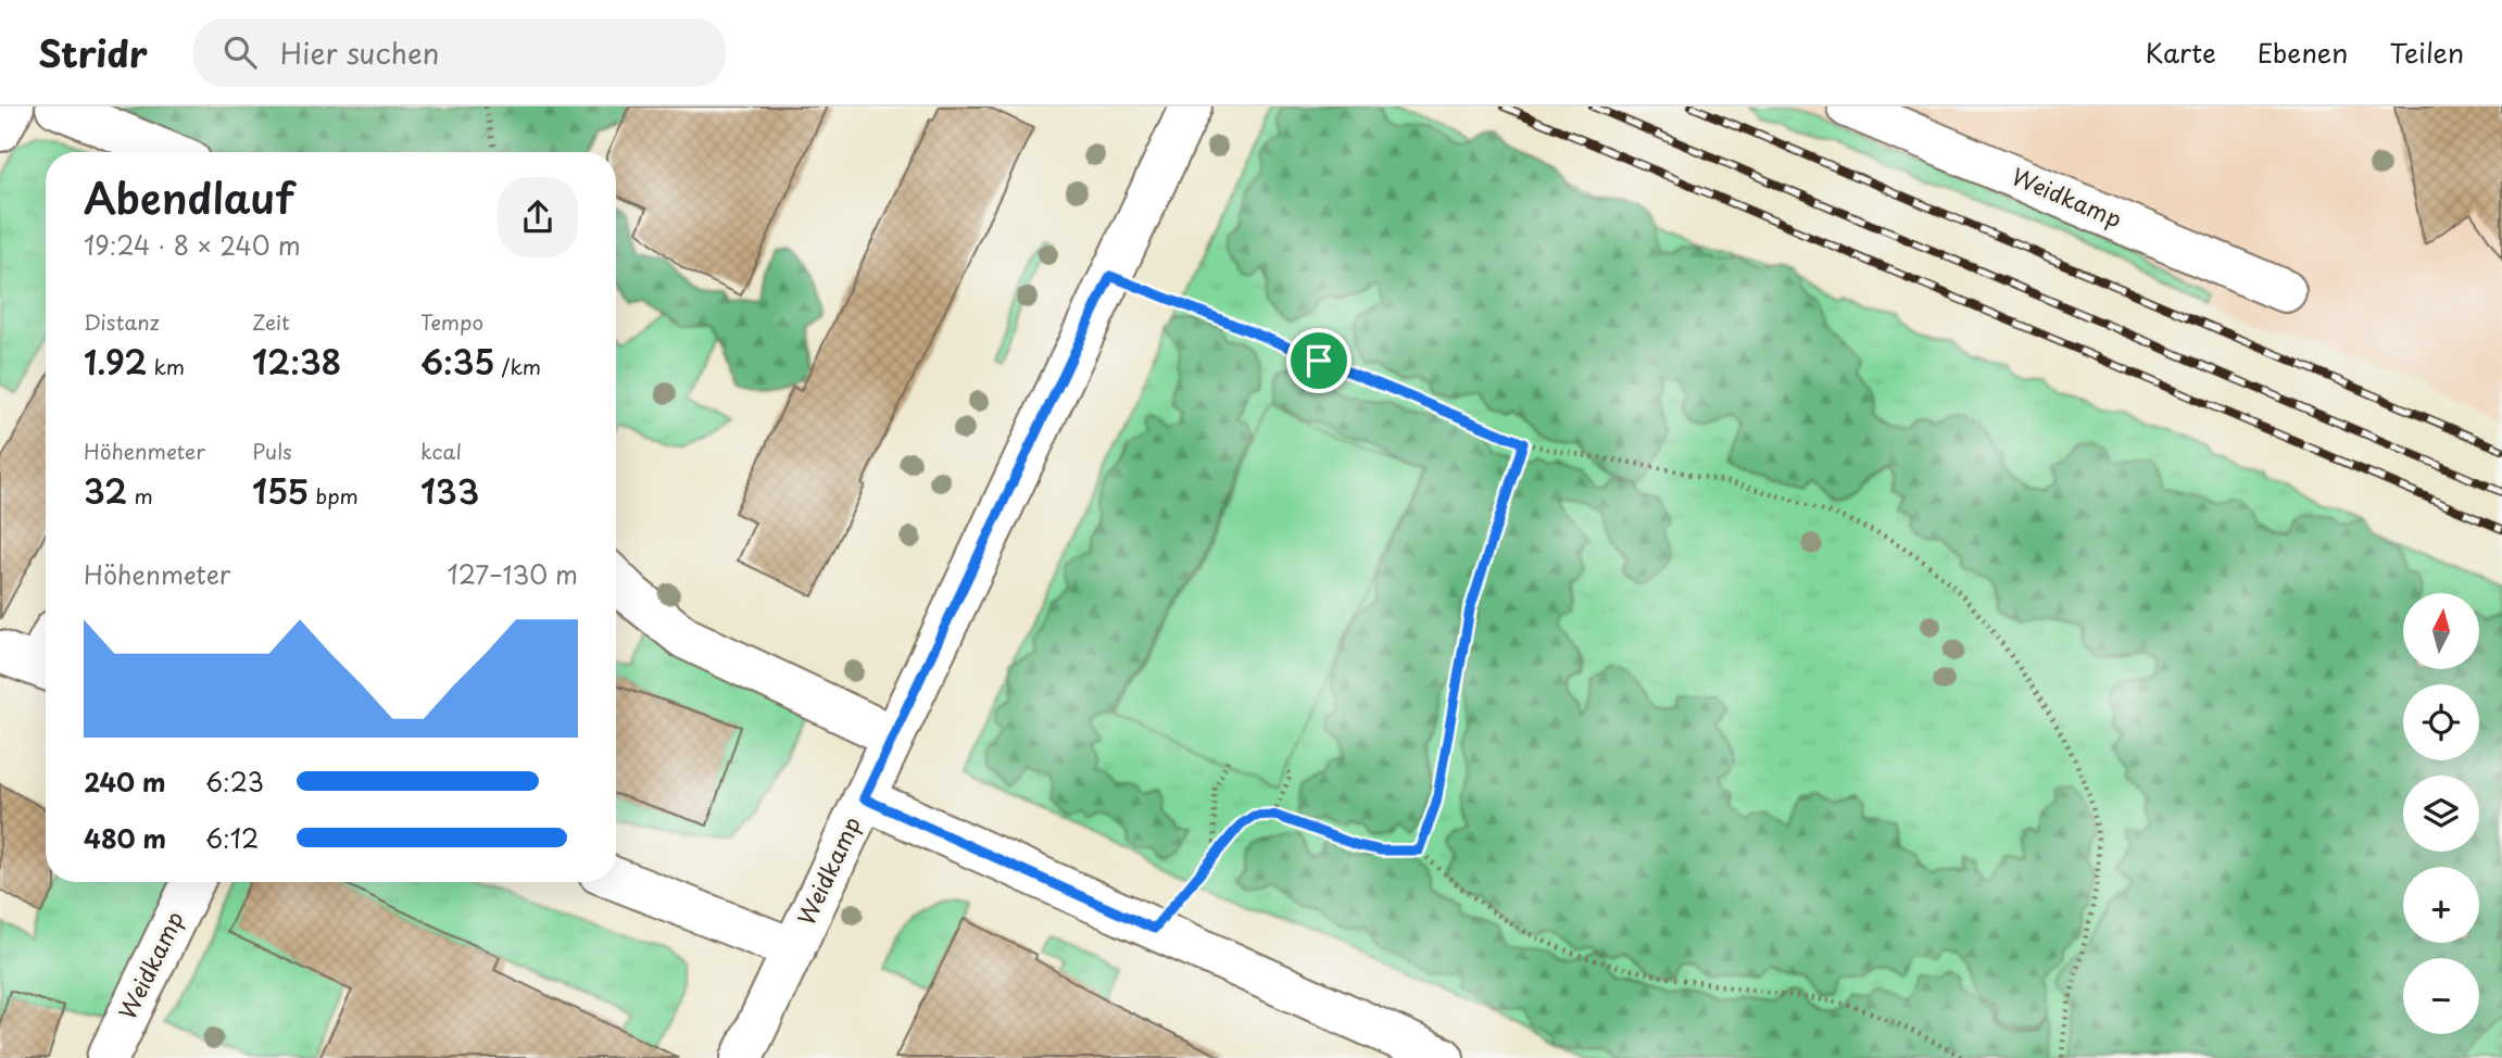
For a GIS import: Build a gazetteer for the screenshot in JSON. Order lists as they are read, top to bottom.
{
  "streets": {
    "street": ["Weidkamp"]
  },
  "north": "top",
  "page": {
    "header": "Stridr",
    "search": "Hier suchen",
    "nav": ["Karte", "Ebenen", "Teilen"],
    "heading": ["Abendlauf", "19:24 · 8 × 240 m"],
    "stats": [
      ["Distanz", "1.92 km"],
      ["Zeit", "12:38"],
      ["Tempo", "6:35 /km"],
      ["Höhenmeter", "32 m"],
      ["Puls", "155 bpm"],
      ["kcal", "133"]
    ],
    "chart": ["Höhenmeter", "127–130 m"],
    "map_buttons": ["+", "−"],
    "list": [
      {
        "name": "240 m",
        "note": "6:23"
      },
      {
        "name": "480 m",
        "note": "6:12"
      }
    ]
  }
}
